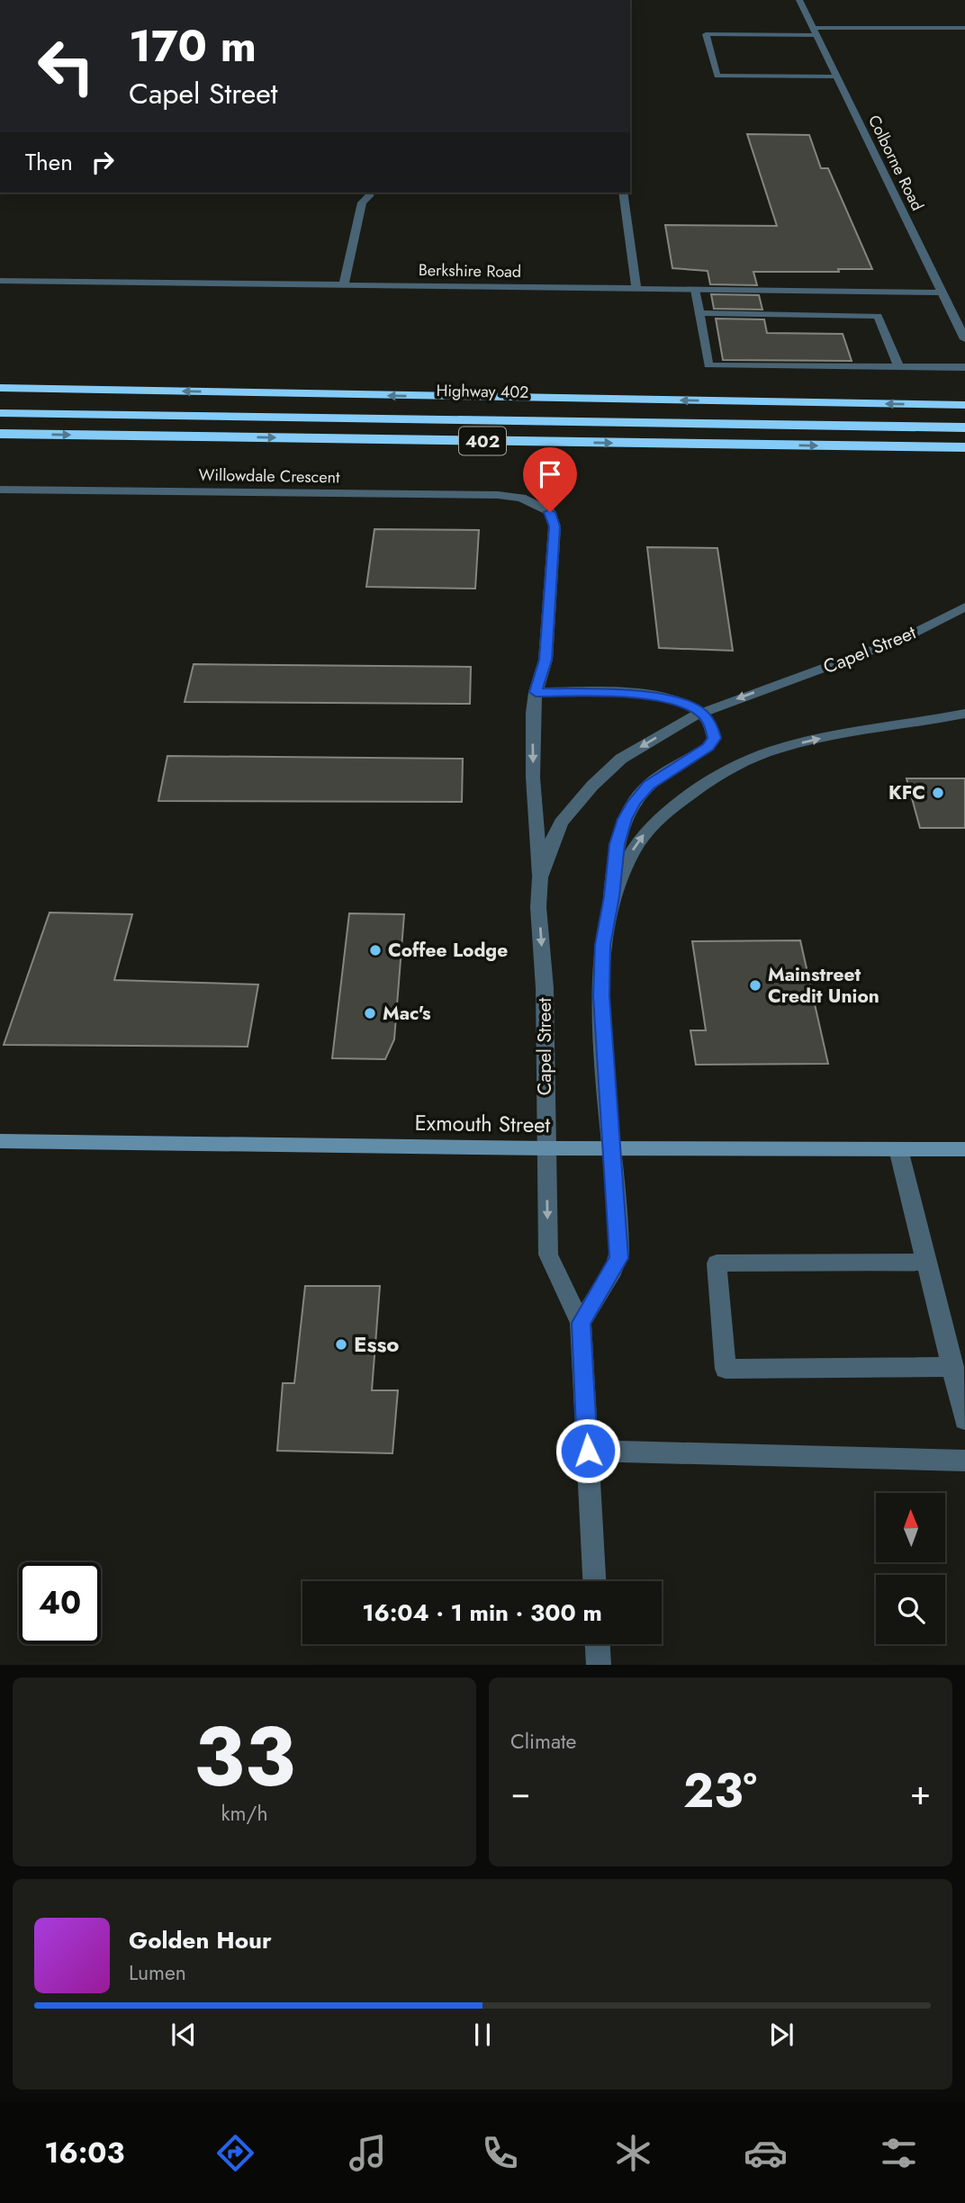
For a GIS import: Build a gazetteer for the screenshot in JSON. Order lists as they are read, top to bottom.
{
  "streets": {
    "highway": ["Highway 402", "402"],
    "main road": ["Exmouth Street"],
    "street": [
      "Colborne Road",
      "Berkshire Road",
      "Willowdale Crescent",
      "Capel Street"
    ]
  },
  "crossings": [
    ["Colborne Road", "Berkshire Road"],
    ["Willowdale Crescent", "Capel Street"],
    ["Capel Street", "Exmouth Street"]
  ],
  "places": [
    "KFC",
    "Coffee Lodge",
    "Mainstreet Credit Union",
    "Mac's",
    "Esso"
  ],
  "north": "top",
  "page": {
    "turn": ["170 m", "Capel Street"],
    "then": "Then",
    "limit": "40",
    "trip": "16:04 · 1 min · 300 m",
    "tile": [
      ["33", "km/h"],
      "Climate"
    ],
    "heat": ["−", "23°", "+"],
    "song": ["Golden Hour", "Lumen"],
    "tabs": "16:03"
  }
}
